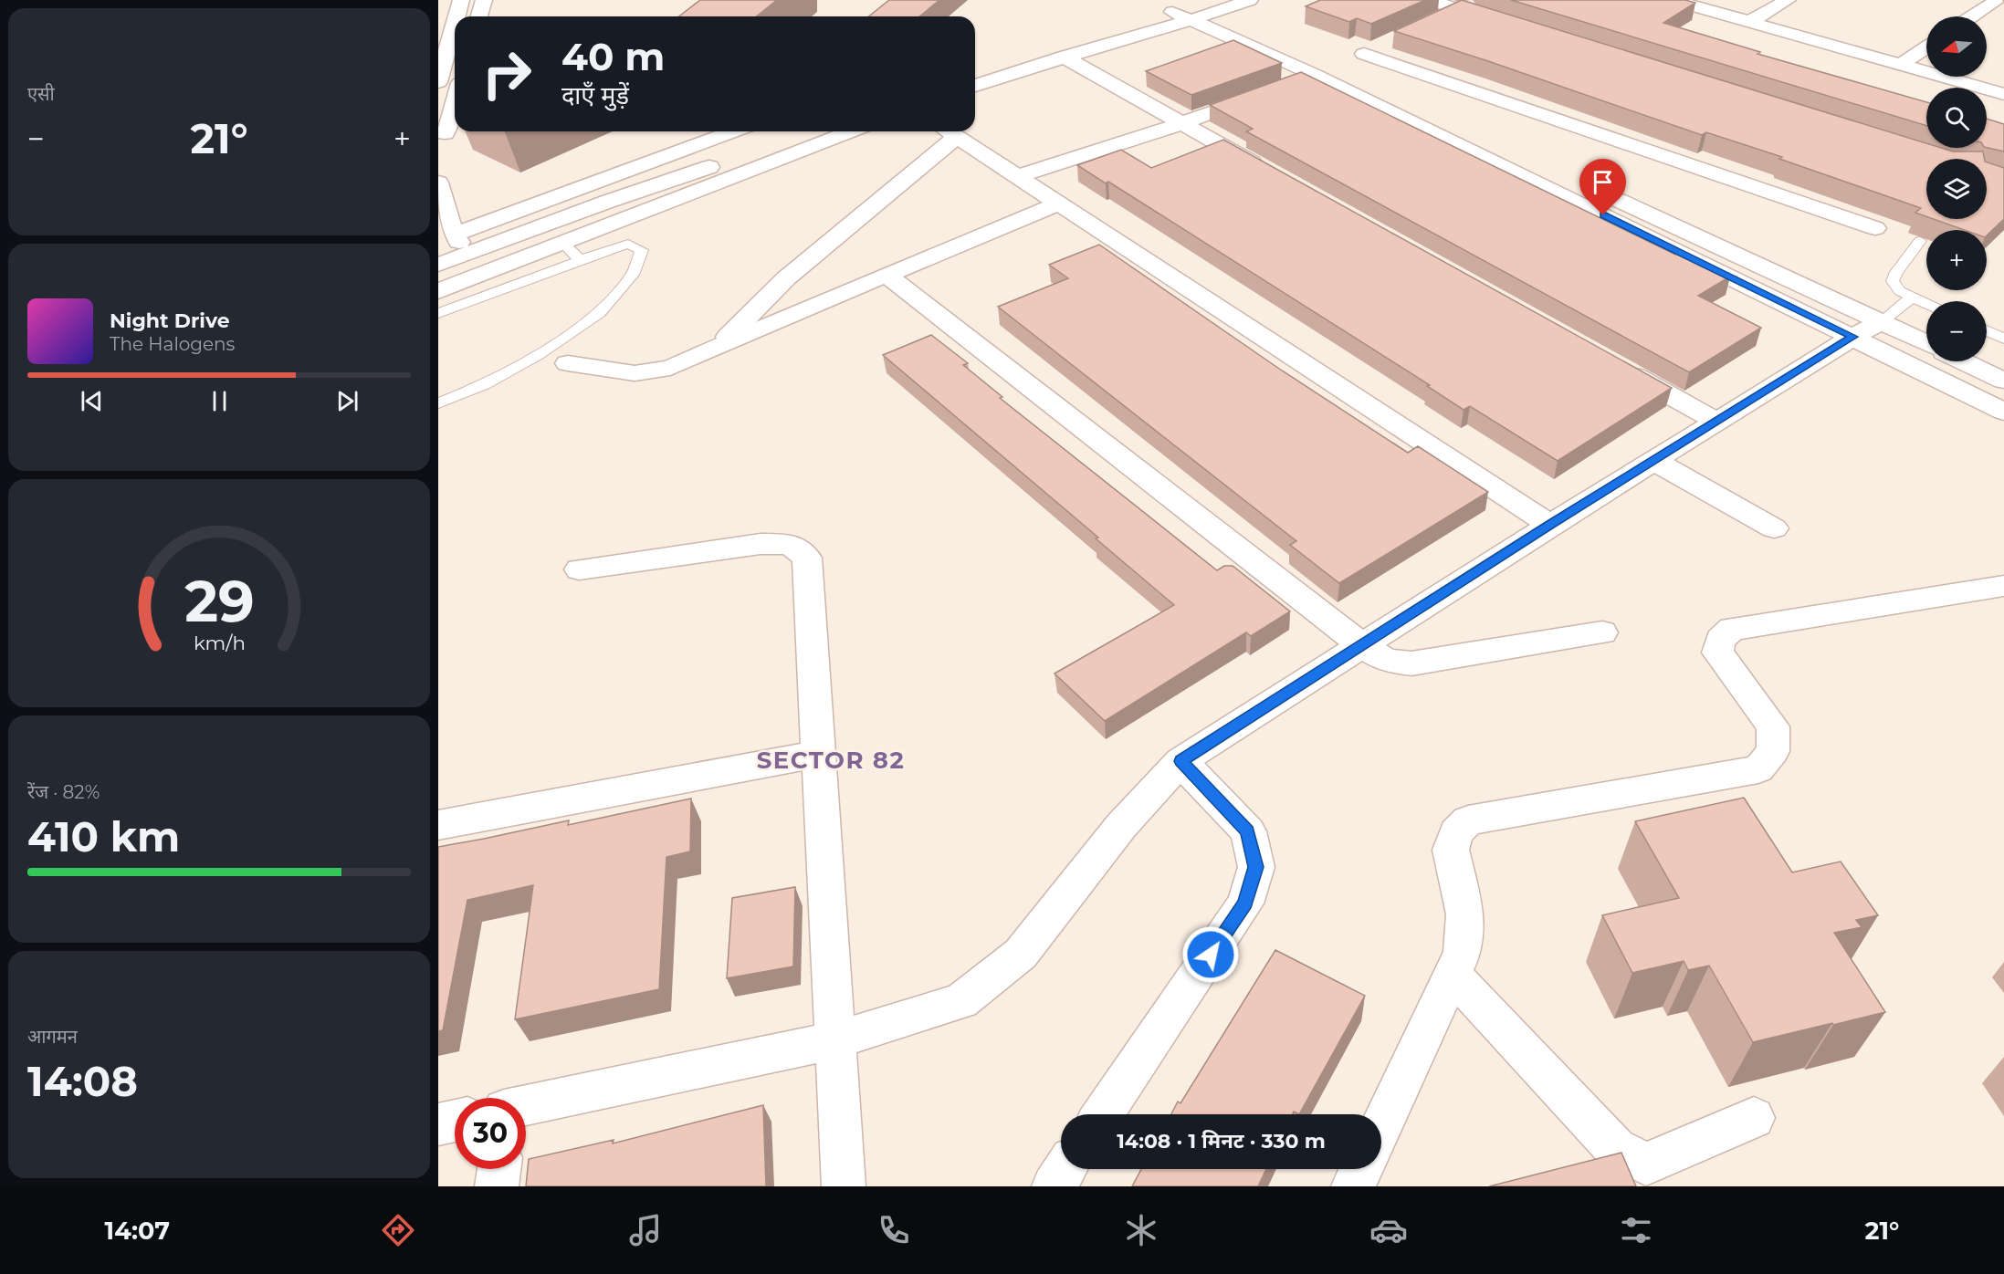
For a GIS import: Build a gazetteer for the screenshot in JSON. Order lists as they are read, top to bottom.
{
  "districts": ["SECTOR 82"],
  "north": "left",
  "page": {
    "tile": [
      "एसी",
      ["रेंज · 82%", "410 km"],
      ["आगमन", "14:08"]
    ],
    "map_buttons": ["+", "−"],
    "turn": ["40 m", "दाएँ मुड़ें"],
    "heat": ["−", "21°", "+"],
    "song": ["Night Drive", "The Halogens"],
    "limit": "30",
    "trip": "14:08 · 1 मिनट · 330 m",
    "tabs": ["14:07", "21°"],
    "gauge": ["29", "km/h"]
  }
}
